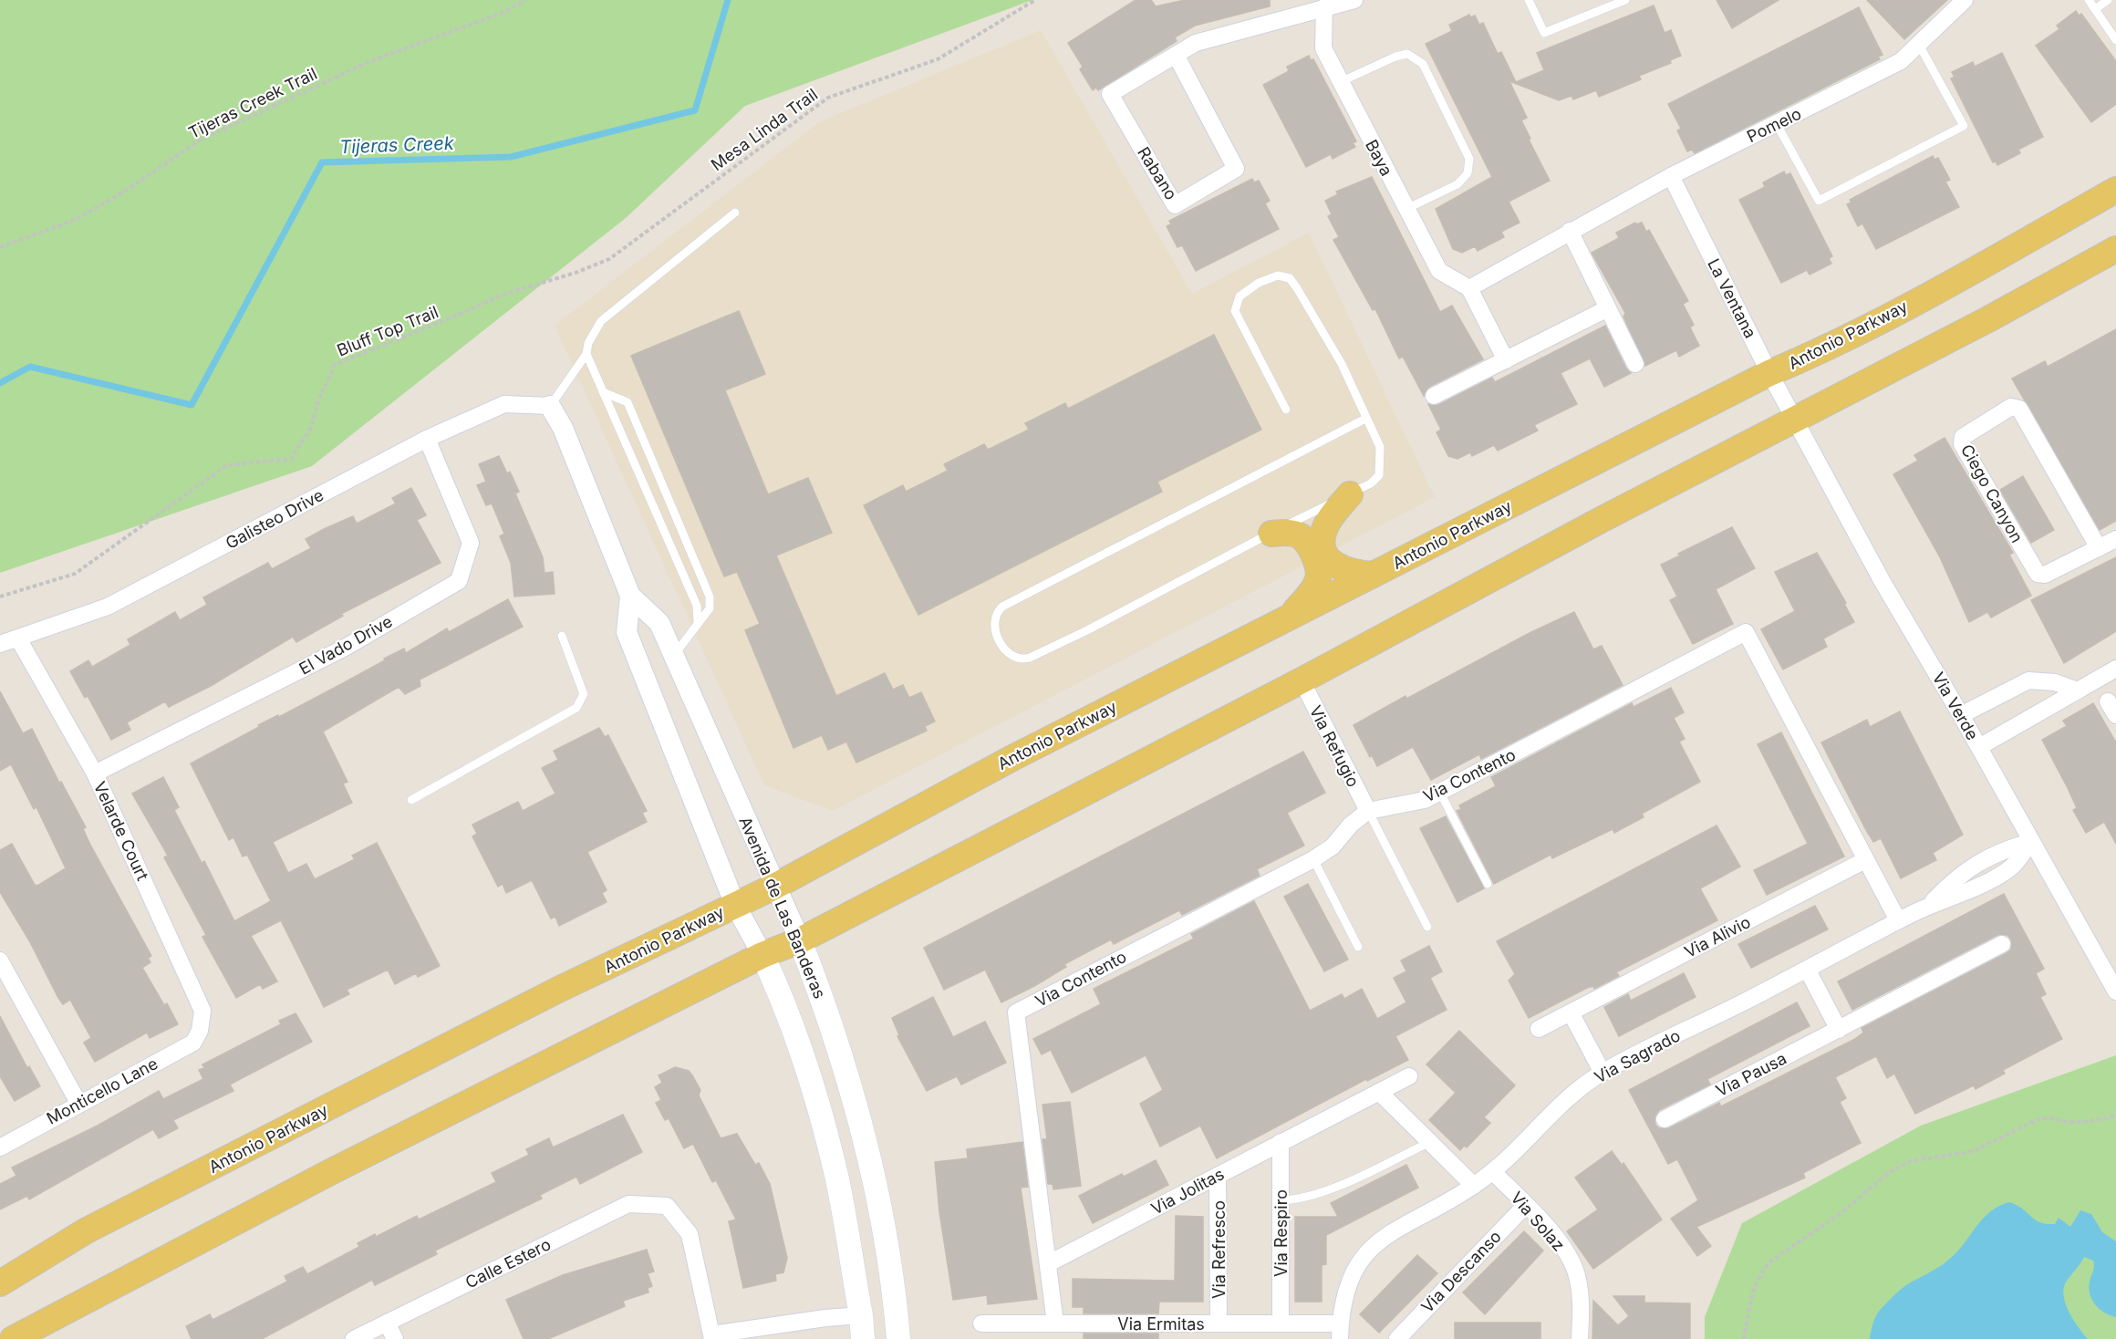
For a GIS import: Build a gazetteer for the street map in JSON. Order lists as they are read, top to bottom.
{
  "streets": {
    "main road": ["Antonio Parkway", "Avenida de Las Banderas"],
    "street": [
      "Pomelo",
      "Baya",
      "Rabano",
      "La Ventana",
      "Ciego Canyon",
      "Galisteo Drive",
      "El Vado Drive",
      "Via Verde",
      "Via Refugio",
      "Via Contento",
      "Velarde Court",
      "Via Alivio",
      "Via Sagrado",
      "Via Pausa",
      "Monticello Lane",
      "Via Jolitas",
      "Via Solaz",
      "Via Respiro",
      "Via Refresco",
      "Calle Estero",
      "Via Descanso",
      "Via Ermitas"
    ],
    "path": ["Tijeras Creek Trail", "Mesa Linda Trail", "Bluff Top Trail"]
  },
  "crossings": [
    ["Pomelo", "Baya"],
    ["Pomelo", "La Ventana"],
    ["Mesa Linda Trail", "Bluff Top Trail"],
    ["Baya", "Rabano"],
    ["La Ventana", "Antonio Parkway"],
    ["La Ventana", "Via Verde"],
    ["Antonio Parkway", "Avenida de Las Banderas"],
    ["Galisteo Drive", "El Vado Drive"],
    ["Galisteo Drive", "Velarde Court"],
    ["Galisteo Drive", "Avenida de Las Banderas"],
    ["El Vado Drive", "Velarde Court"],
    ["Via Verde", "Via Sagrado"],
    ["Via Refugio", "Via Contento"],
    ["Via Contento", "Via Alivio"],
    ["Via Contento", "Via Sagrado"],
    ["Via Contento", "Via Jolitas"],
    ["Velarde Court", "Monticello Lane"],
    ["Via Sagrado", "Via Solaz"],
    ["Via Sagrado", "Via Ermitas"],
    ["Via Jolitas", "Via Respiro"],
    ["Via Jolitas", "Via Refresco"],
    ["Via Solaz", "Via Descanso"],
    ["Via Respiro", "Via Ermitas"],
    ["Via Refresco", "Via Ermitas"]
  ],
  "water": ["Tijeras Creek"]
}
